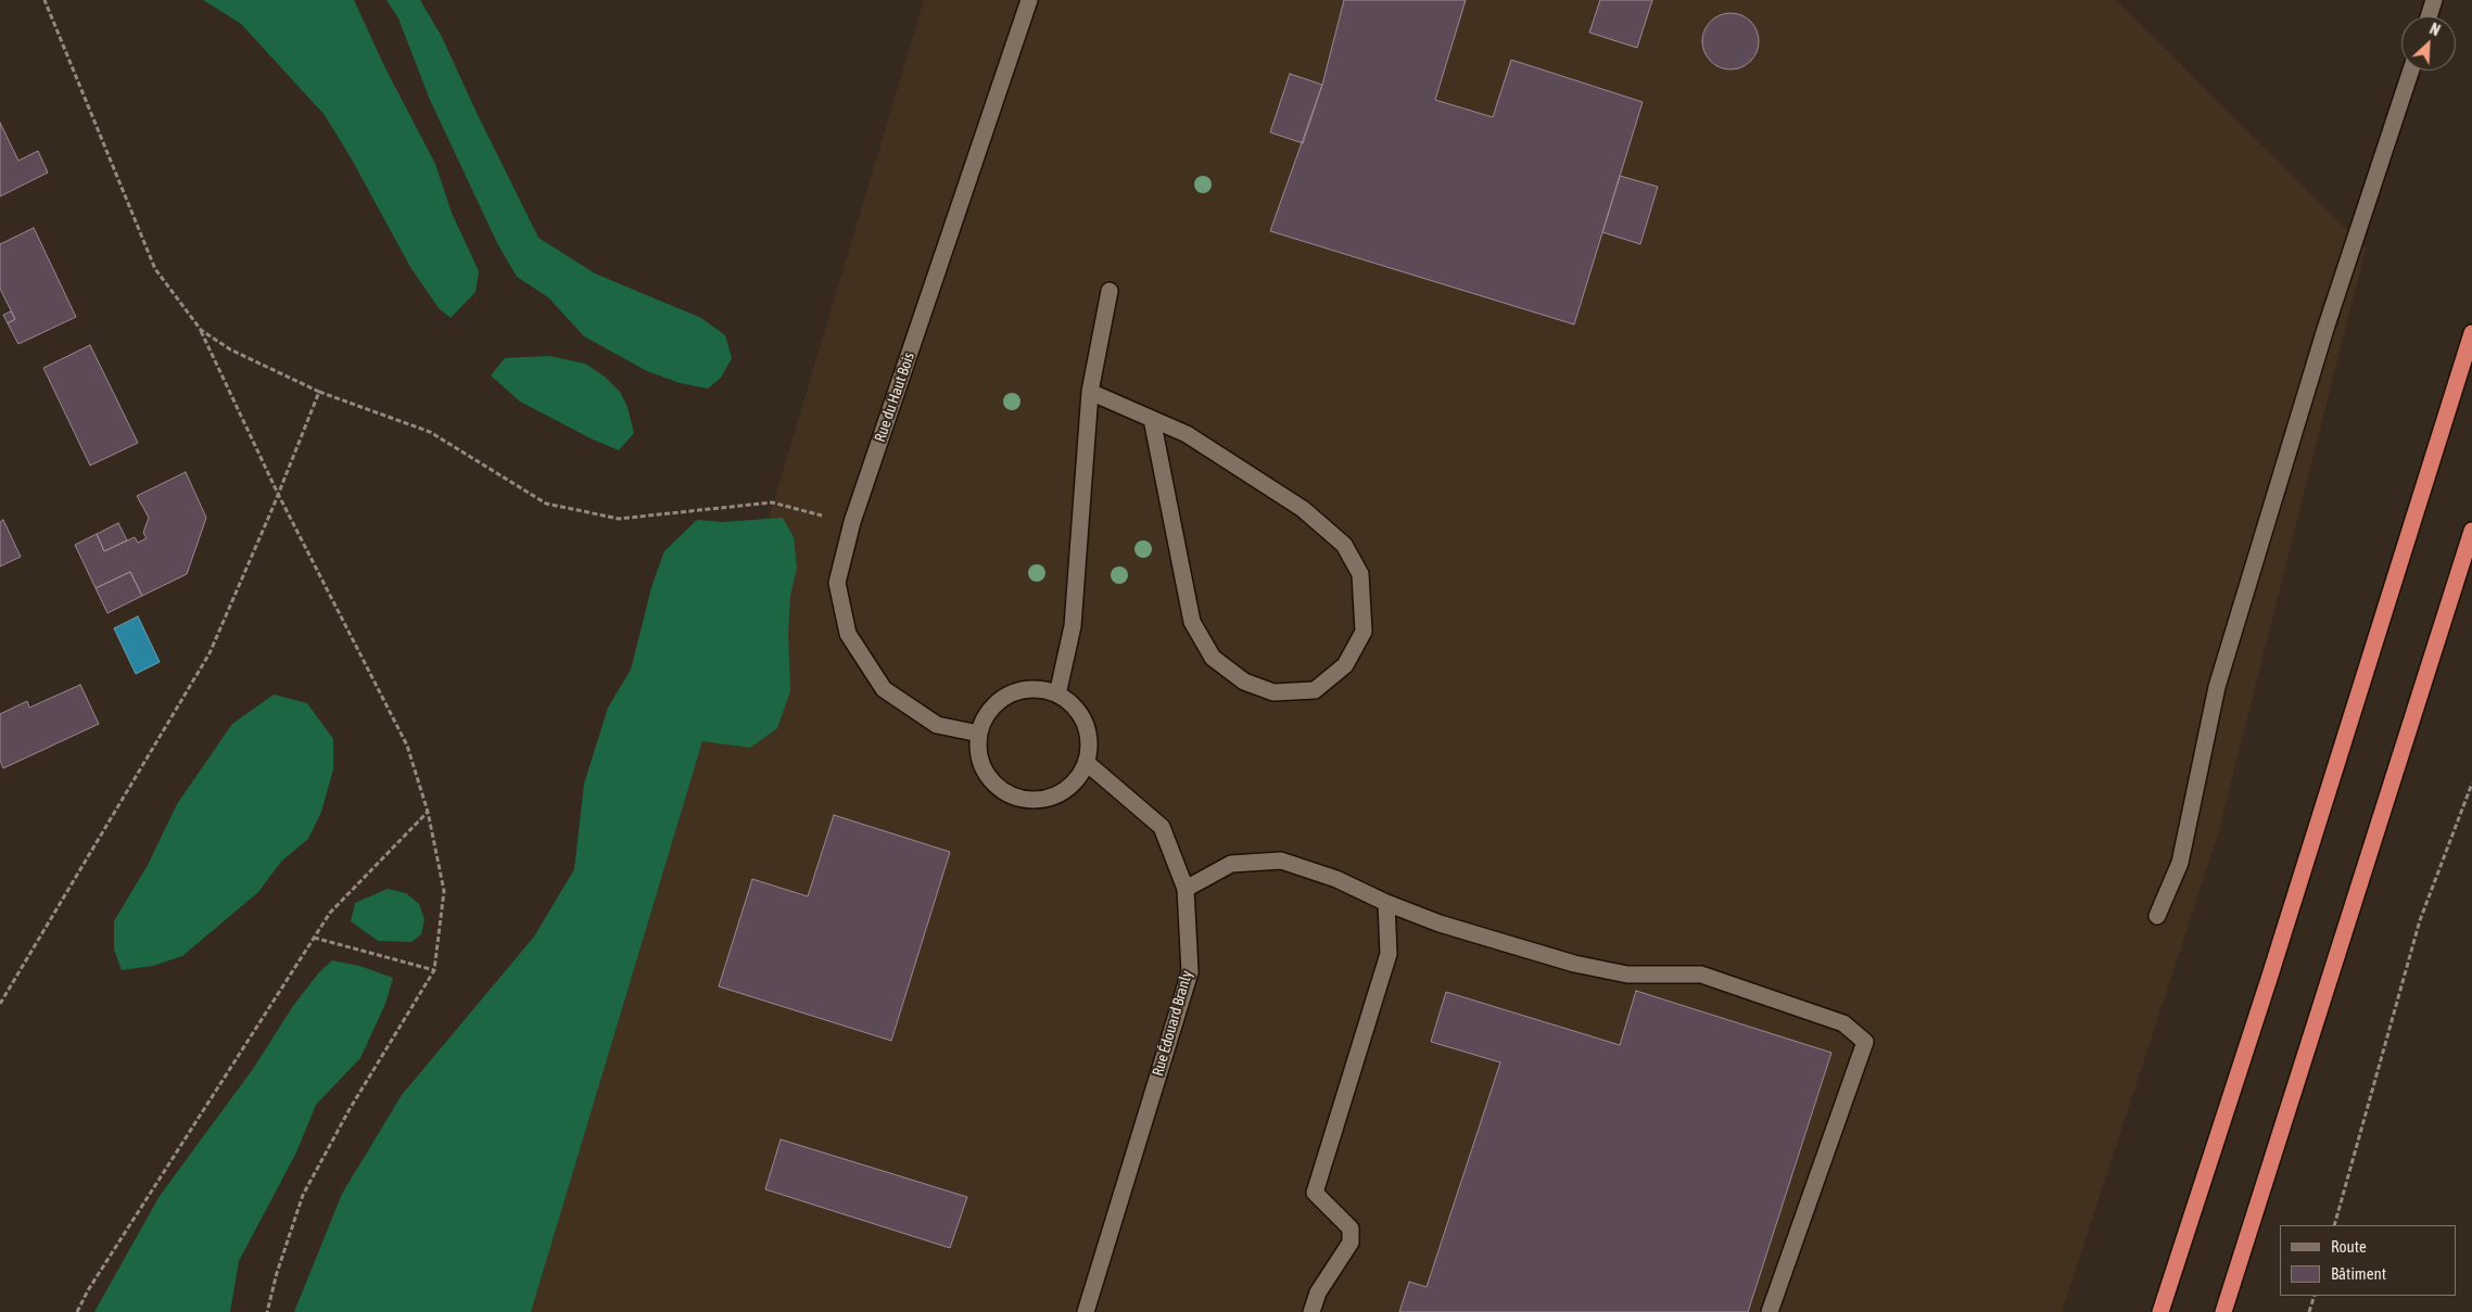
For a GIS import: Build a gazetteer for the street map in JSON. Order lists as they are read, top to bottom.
{
  "streets": {
    "street": ["Rue du Haut Bois", "Rue Édouard Branly"]
  },
  "crossings": [
    ["Rue du Haut Bois", "Rue Édouard Branly"]
  ],
  "legend": ["Route", "Bâtiment"],
  "north": "top right"
}
